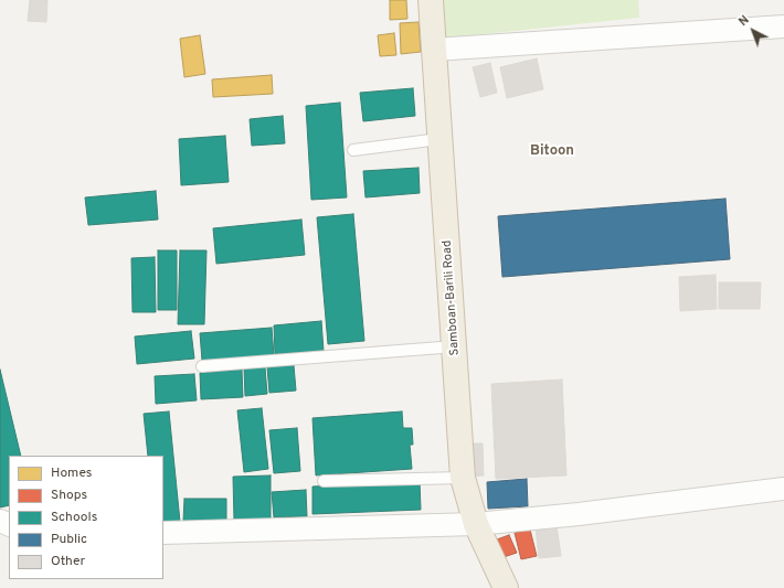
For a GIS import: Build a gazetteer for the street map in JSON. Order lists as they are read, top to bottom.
{
  "streets": {
    "highway": ["Samboan-Barili Road"]
  },
  "districts": ["Bitoon"],
  "legend": [
    "Homes",
    "Shops",
    "Schools",
    "Public",
    "Other"
  ],
  "north": "top left"
}
